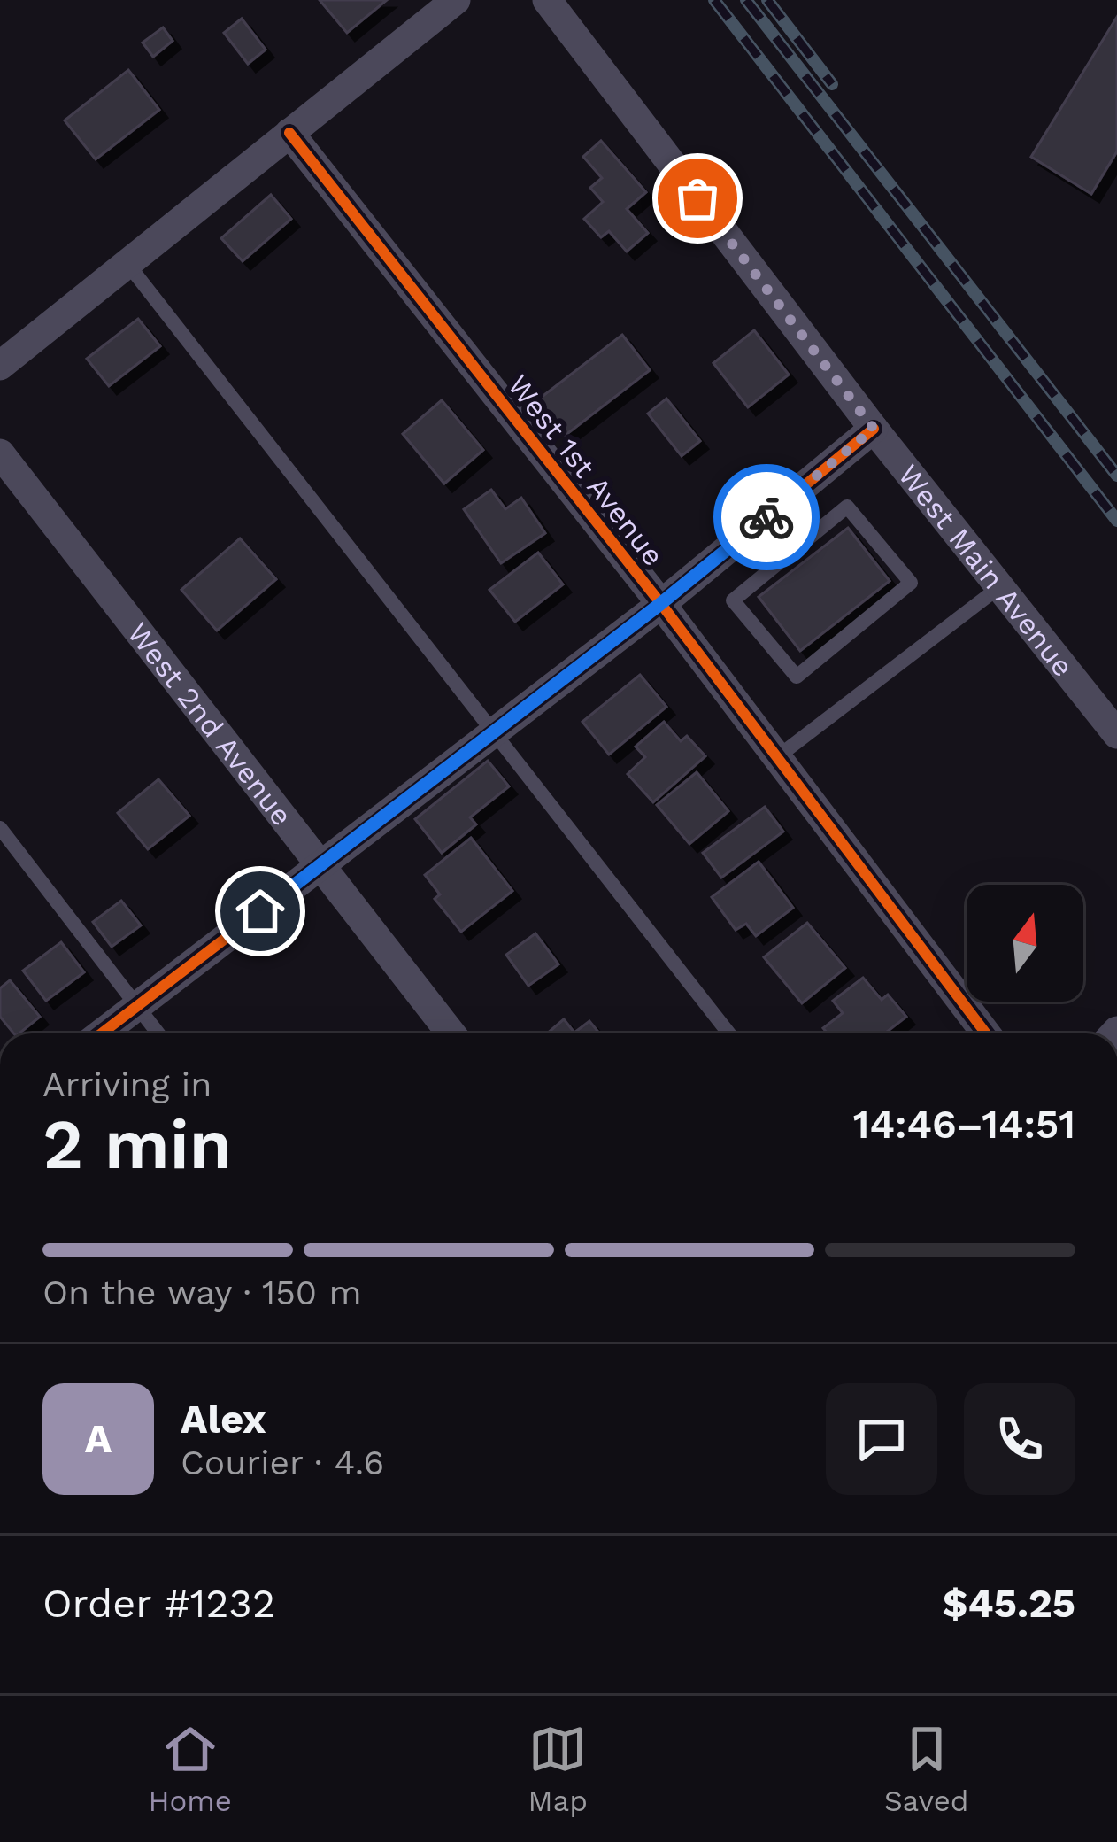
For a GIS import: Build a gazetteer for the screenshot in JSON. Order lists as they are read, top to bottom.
{
  "streets": {
    "street": ["West 1st Avenue", "West Main Avenue", "West 2nd Avenue"]
  },
  "north": "top",
  "page": {
    "heading": ["2 min", "Arriving in", "14:46–14:51"],
    "panel": [
      "Alex",
      "Courier · 4.6",
      "Order #1232",
      "$45.25"
    ],
    "bar": "On the way · 150 m",
    "round": "A",
    "tabs": ["Home", "Map", "Saved"]
  }
}
